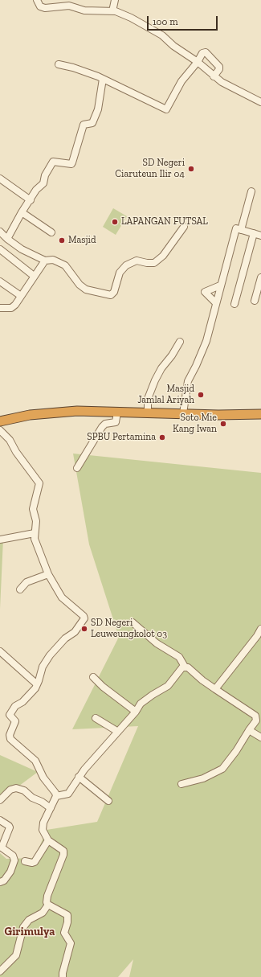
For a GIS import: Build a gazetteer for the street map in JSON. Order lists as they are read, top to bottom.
{
  "districts": ["Girimulya"],
  "places": [
    "SD Negeri Ciaruteun Ilir 04",
    "LAPANGAN FUTSAL",
    "Masjid",
    "Masjid Jamlal Ariyah",
    "Soto Mie Kang Iwan",
    "SPBU Pertamina",
    "SD Negeri Leuweungkolot 03"
  ],
  "scale_bar": "100 m"
}
